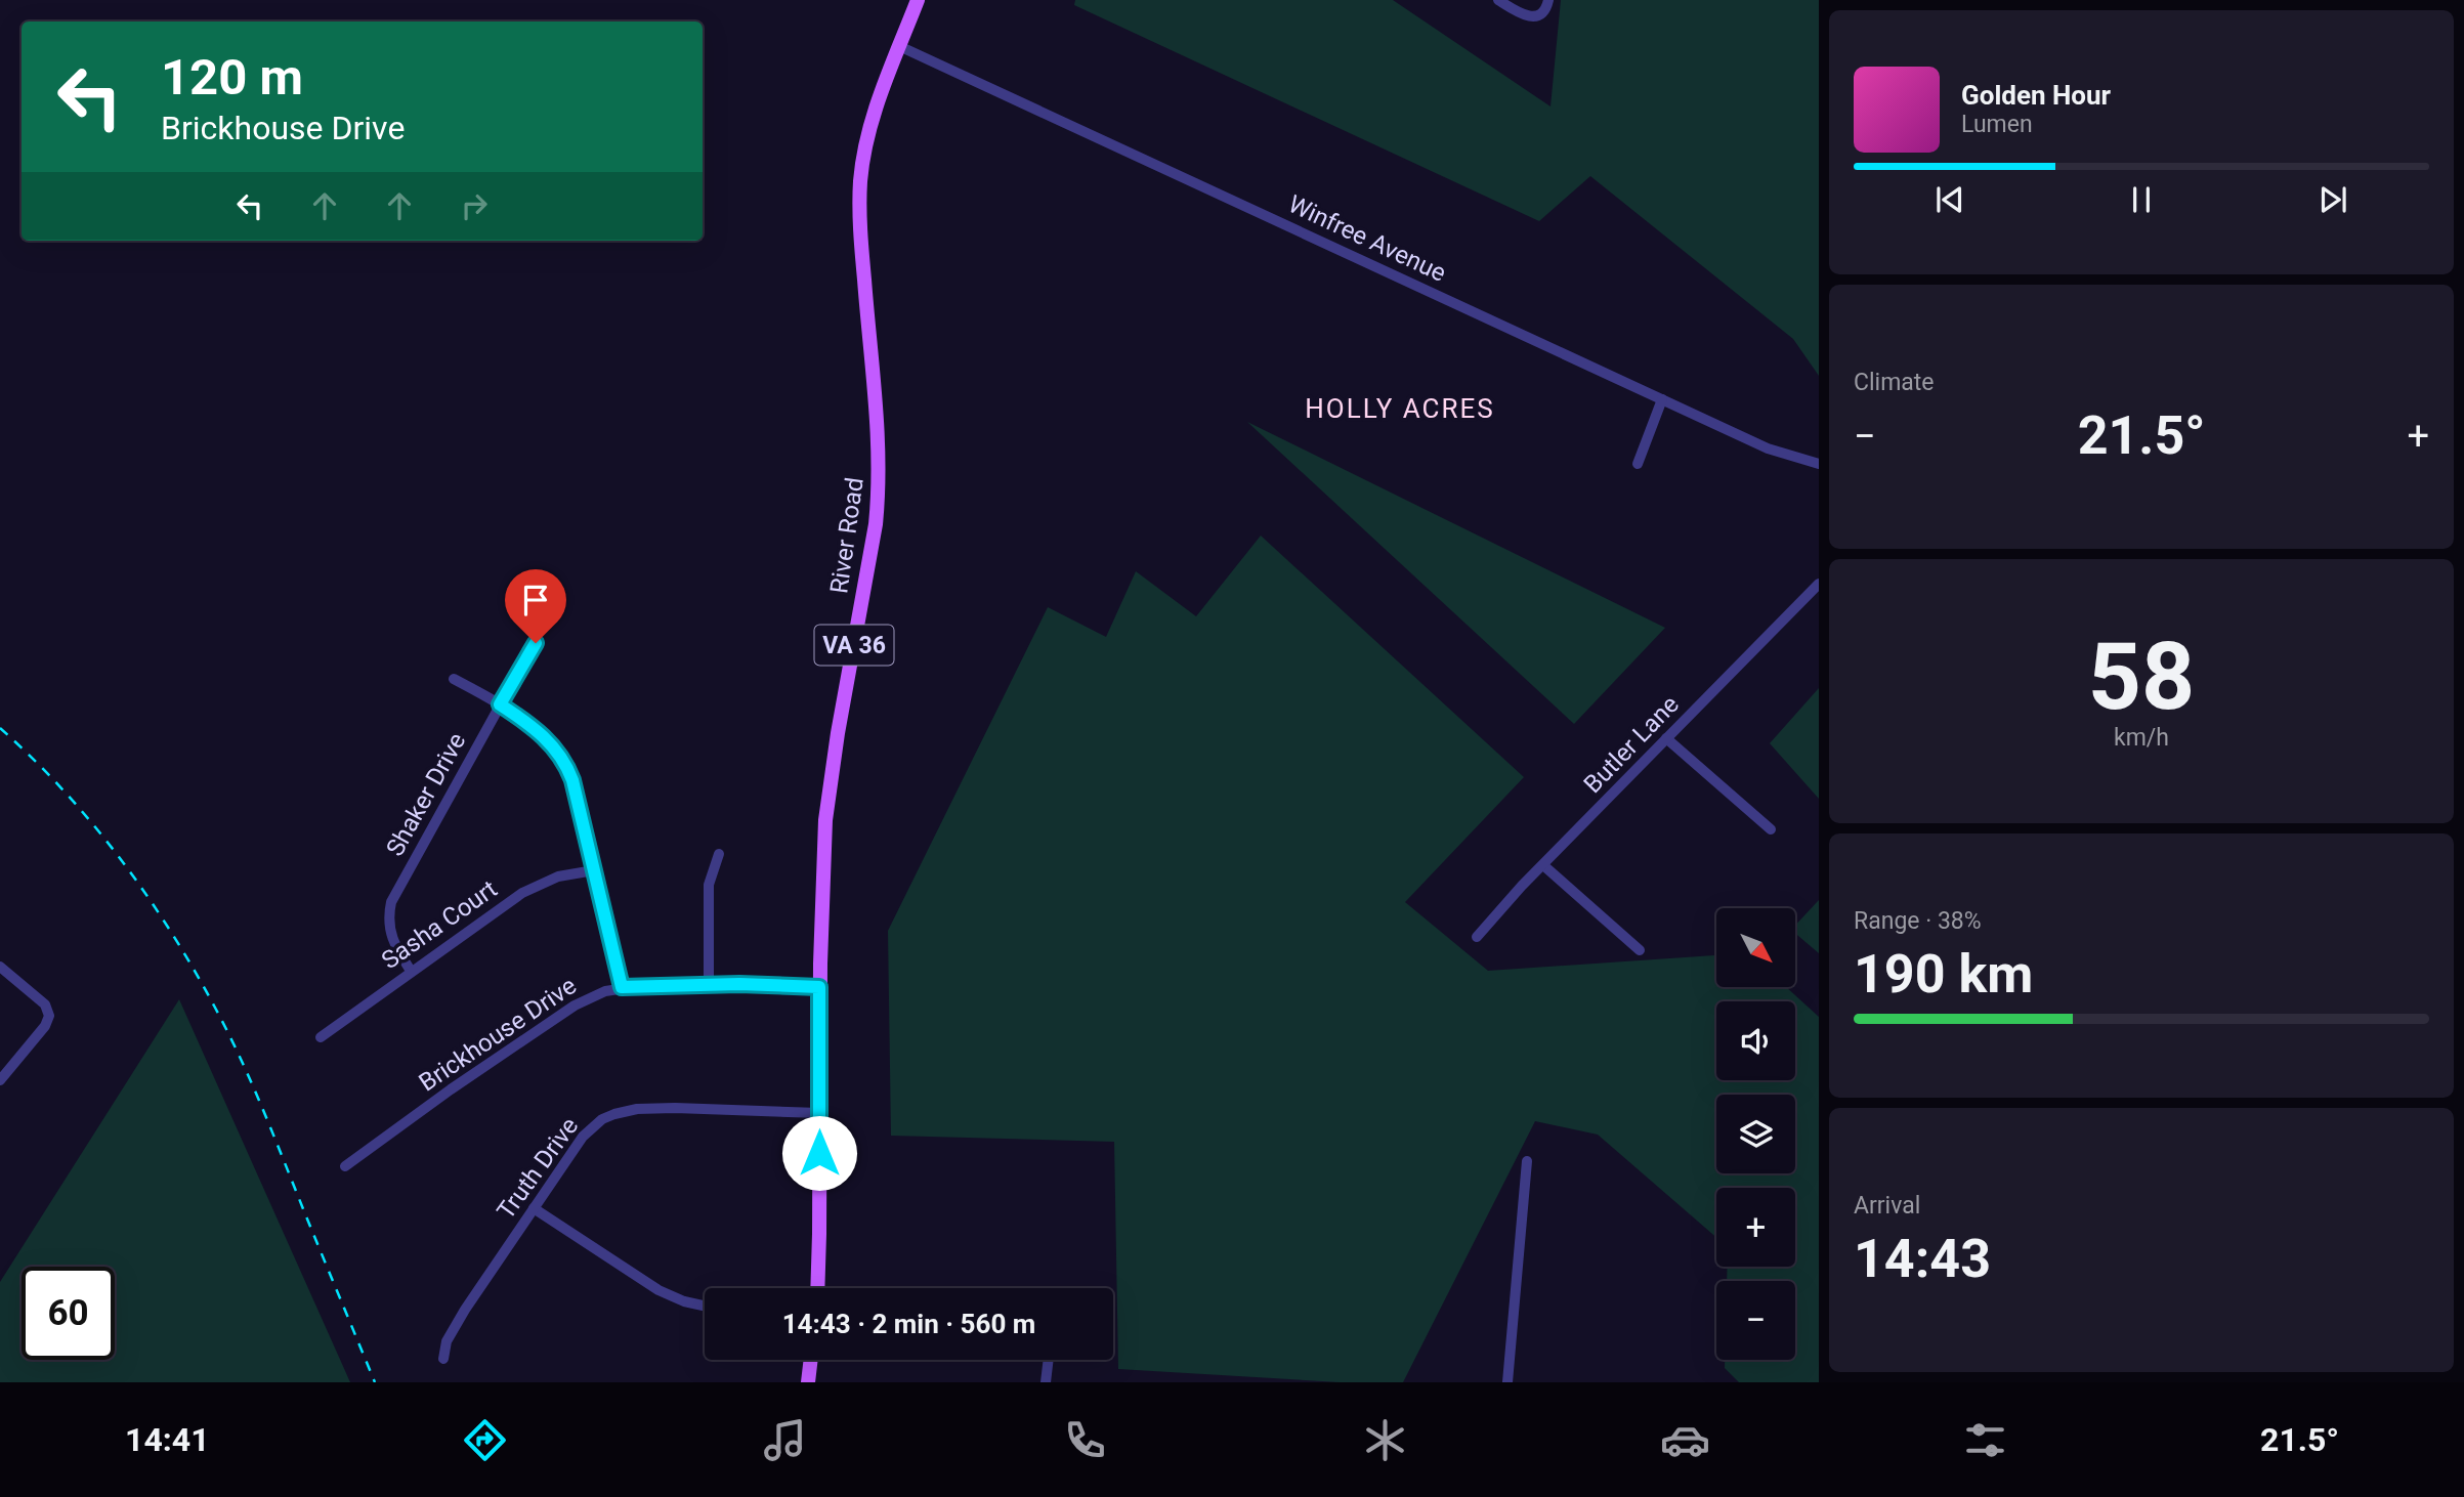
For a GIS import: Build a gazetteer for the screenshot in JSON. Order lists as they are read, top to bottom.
{
  "streets": {
    "main road": ["River Road", "VA 36"],
    "street": [
      "Winfree Avenue",
      "Butler Lane",
      "Shaker Drive",
      "Sasha Court",
      "Brickhouse Drive",
      "Truth Drive"
    ]
  },
  "crossings": [
    ["Winfree Avenue", "River Road"],
    ["River Road", "Brickhouse Drive"],
    ["River Road", "Truth Drive"],
    ["Shaker Drive", "Sasha Court"]
  ],
  "districts": ["HOLLY ACRES"],
  "north": "bottom right",
  "page": {
    "turn": ["120 m", "Brickhouse Drive"],
    "song": ["Golden Hour", "Lumen"],
    "tile": [
      "Climate",
      ["58", "km/h"],
      ["Range · 38%", "190 km"],
      ["Arrival", "14:43"]
    ],
    "heat": ["−", "21.5°", "+"],
    "map_buttons": ["+", "−"],
    "limit": "60",
    "trip": "14:43 · 2 min · 560 m",
    "tabs": ["14:41", "21.5°"]
  }
}
